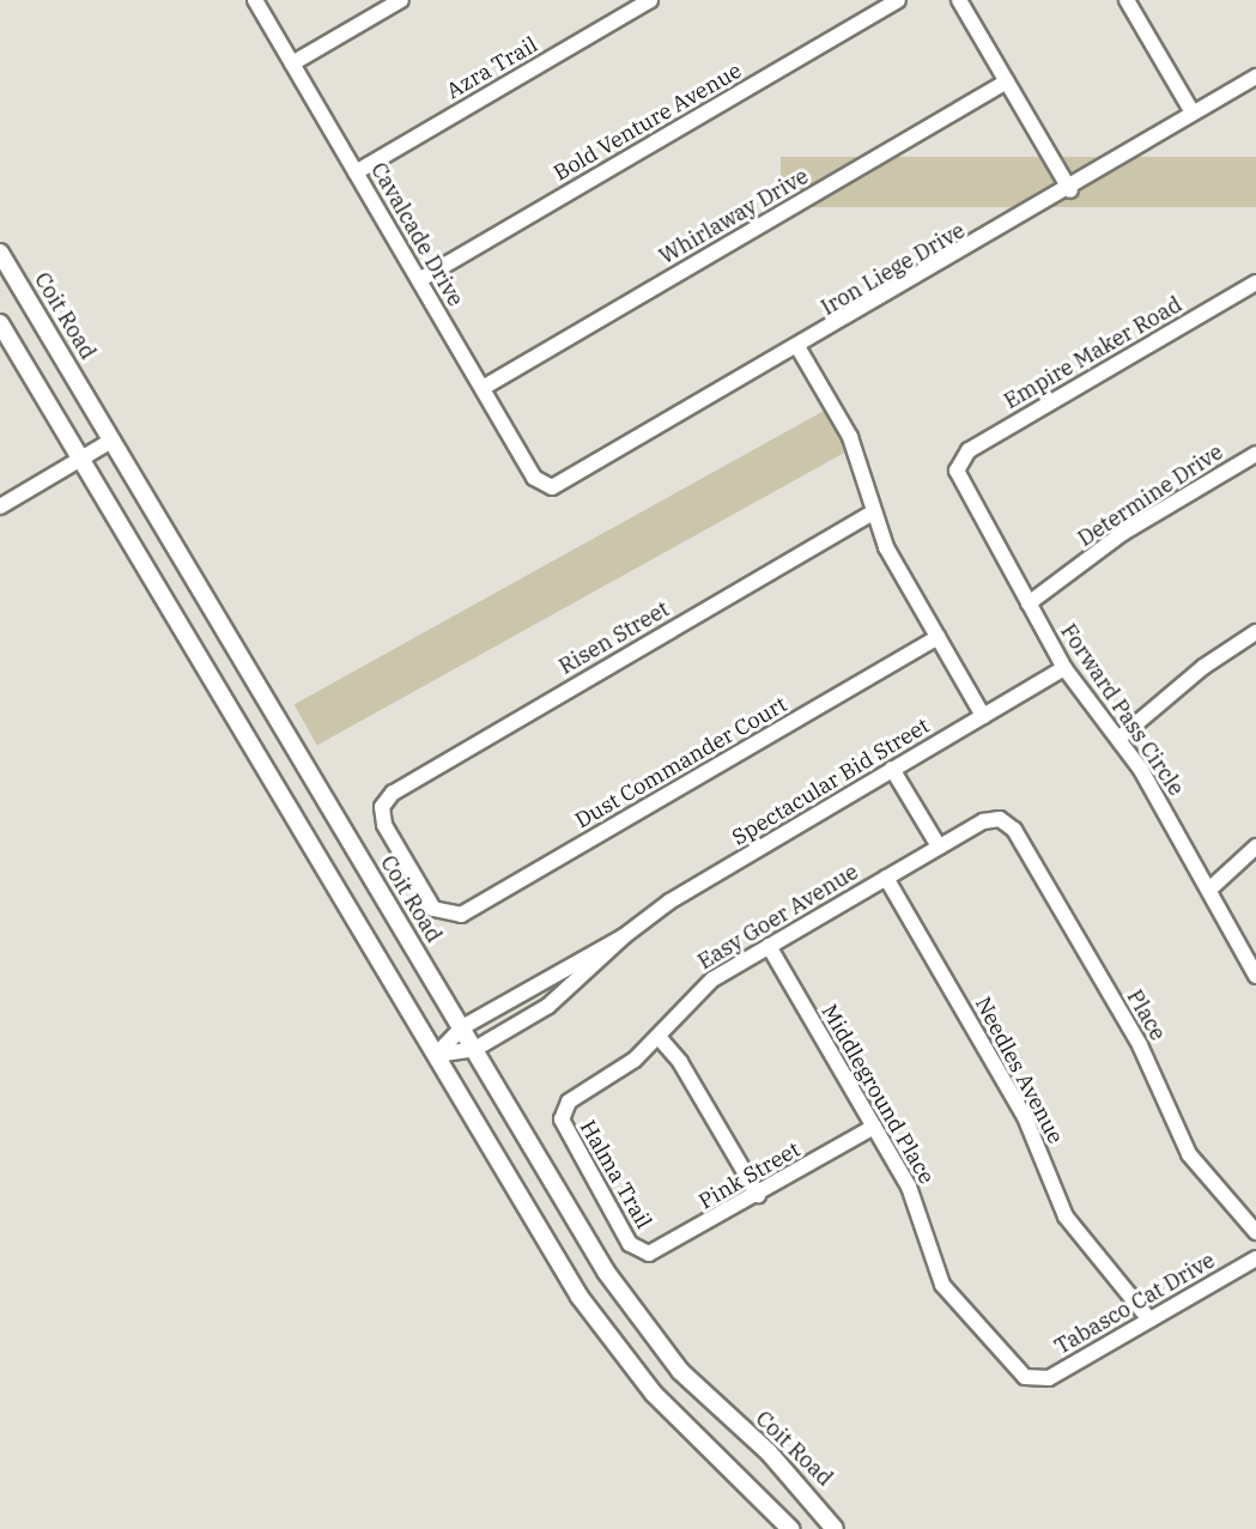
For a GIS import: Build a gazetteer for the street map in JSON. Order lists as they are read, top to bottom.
{
  "streets": {
    "main road": ["Coit Road"],
    "street": [
      "Azra Trail",
      "Bold Venture Avenue",
      "Whirlaway Drive",
      "Cavalcade Drive",
      "Iron Liege Drive",
      "Empire Maker Road",
      "Determine Drive",
      "Risen Street",
      "Forward Pass Circle",
      "Dust Commander Court",
      "Spectacular Bid Street",
      "Easy Goer Avenue",
      "Place",
      "Needles Avenue",
      "Middleground Place",
      "Halma Trail",
      "Pink Street",
      "Tabasco Cat Drive"
    ]
  },
  "crossings": [
    ["Azra Trail", "Cavalcade Drive"],
    ["Bold Venture Avenue", "Cavalcade Drive"],
    ["Whirlaway Drive", "Cavalcade Drive"],
    ["Cavalcade Drive", "Iron Liege Drive"],
    ["Coit Road", "Spectacular Bid Street"],
    ["Empire Maker Road", "Forward Pass Circle"],
    ["Determine Drive", "Forward Pass Circle"],
    ["Risen Street", "Dust Commander Court"],
    ["Forward Pass Circle", "Spectacular Bid Street"],
    ["Easy Goer Avenue", "Place"],
    ["Easy Goer Avenue", "Needles Avenue"],
    ["Easy Goer Avenue", "Middleground Place"],
    ["Easy Goer Avenue", "Halma Trail"],
    ["Needles Avenue", "Tabasco Cat Drive"],
    ["Middleground Place", "Pink Street"],
    ["Middleground Place", "Tabasco Cat Drive"],
    ["Halma Trail", "Pink Street"]
  ]
}
